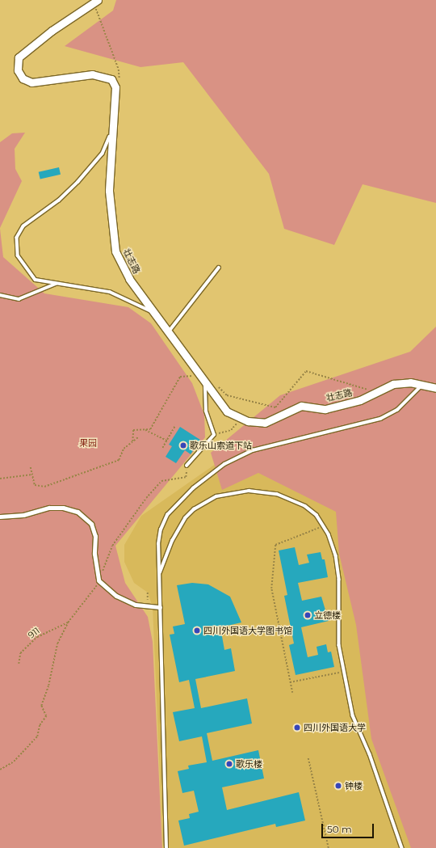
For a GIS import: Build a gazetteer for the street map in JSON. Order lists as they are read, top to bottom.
{
  "streets": {
    "street": ["壮志路"],
    "path": ["911"]
  },
  "parks": ["果园"],
  "places": [
    "歌乐山索道下站",
    "立德楼",
    "四川外国语大学图书馆",
    "四川外国语大学",
    "歌乐楼",
    "钟楼"
  ],
  "scale_bar": "50 m"
}
